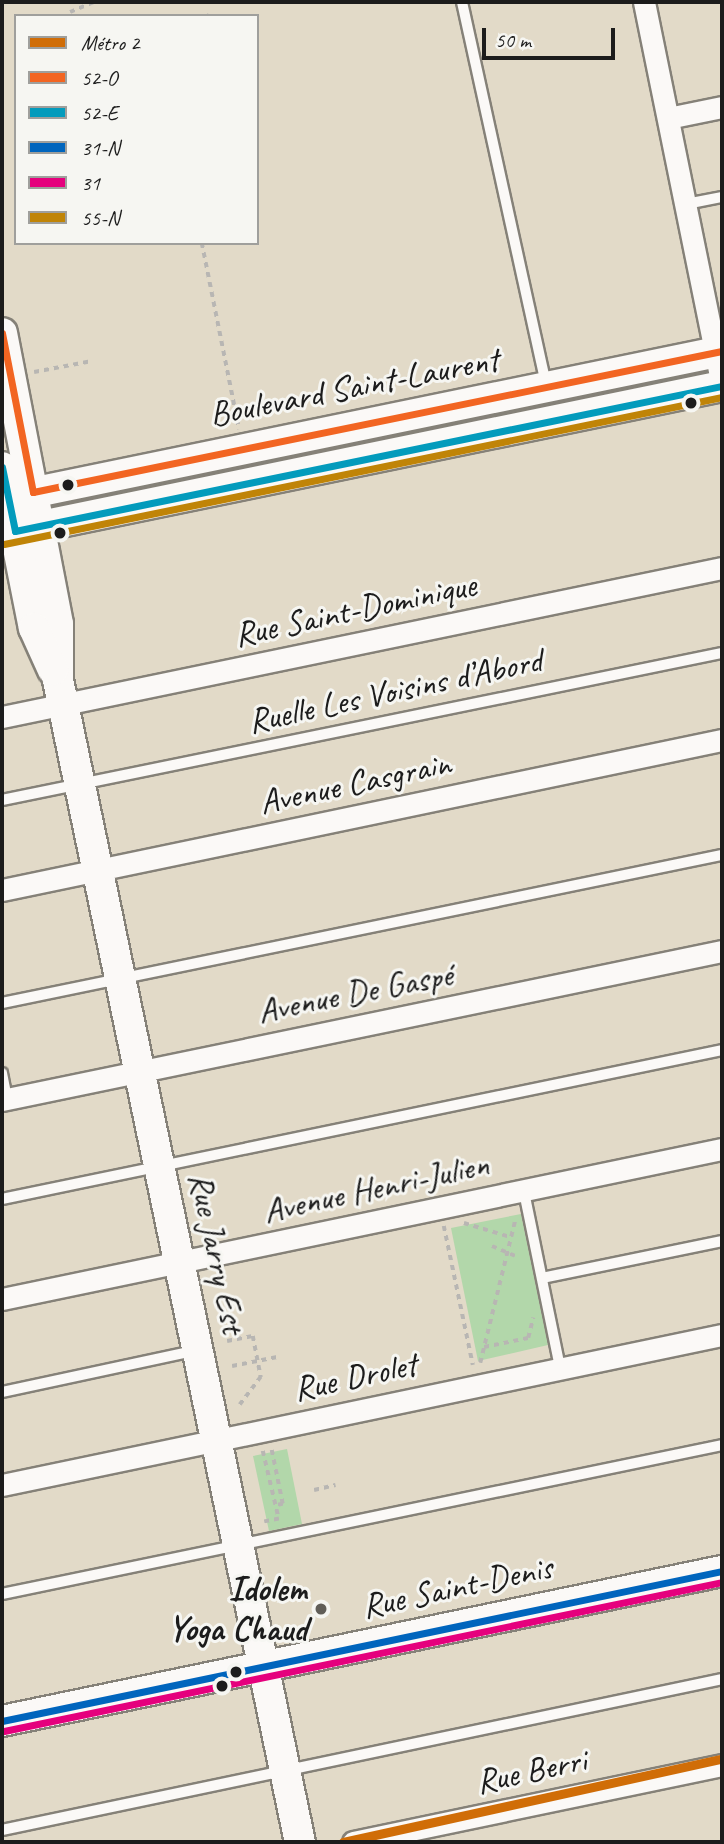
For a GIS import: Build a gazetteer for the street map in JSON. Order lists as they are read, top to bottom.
{
  "streets": {
    "main road": ["Boulevard Saint-Laurent", "Rue Jarry Est", "Rue Saint-Denis"],
    "street": [
      "Rue Saint-Dominique",
      "Avenue Casgrain",
      "Avenue De Gaspé",
      "Avenue Henri-Julien",
      "Rue Drolet",
      "Rue Berri"
    ],
    "lane": ["Ruelle Les Voisins d’Abord"]
  },
  "crossings": [
    ["Boulevard Saint-Laurent", "Rue Jarry Est"],
    ["Rue Saint-Dominique", "Rue Jarry Est"],
    ["Ruelle Les Voisins d’Abord", "Rue Jarry Est"],
    ["Avenue Casgrain", "Rue Jarry Est"],
    ["Avenue De Gaspé", "Rue Jarry Est"],
    ["Avenue Henri-Julien", "Rue Jarry Est"],
    ["Rue Jarry Est", "Rue Drolet"],
    ["Rue Jarry Est", "Rue Saint-Denis"]
  ],
  "places": ["Idolem Yoga Chaud"],
  "lines": [
    "transit line 52-O",
    "transit line 52-E",
    "transit line 55-N",
    "transit line 31-N",
    "transit line 31",
    "metro line 2"
  ],
  "legend": [
    "Métro 2",
    "52-O",
    "52-E",
    "31-N",
    "31",
    "55-N"
  ],
  "scale_bar": "50 m"
}
